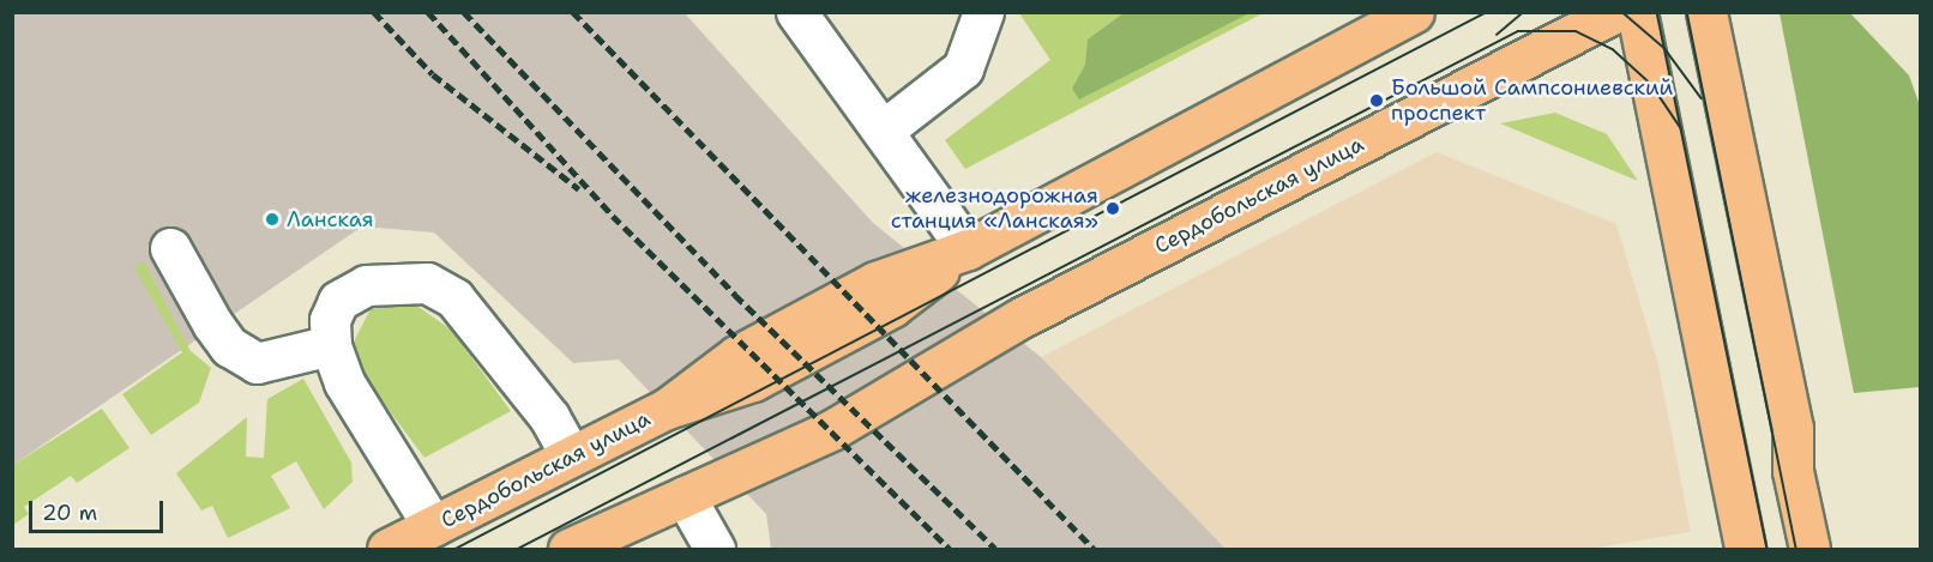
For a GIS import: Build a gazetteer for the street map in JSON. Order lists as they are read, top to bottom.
{
  "streets": {
    "main road": ["Сердобольская улица"]
  },
  "places": ["Большой Сампсониевский проспект", "железнодорожная станция «Ланская»", "Ланская"],
  "scale_bar": "20 m"
}
